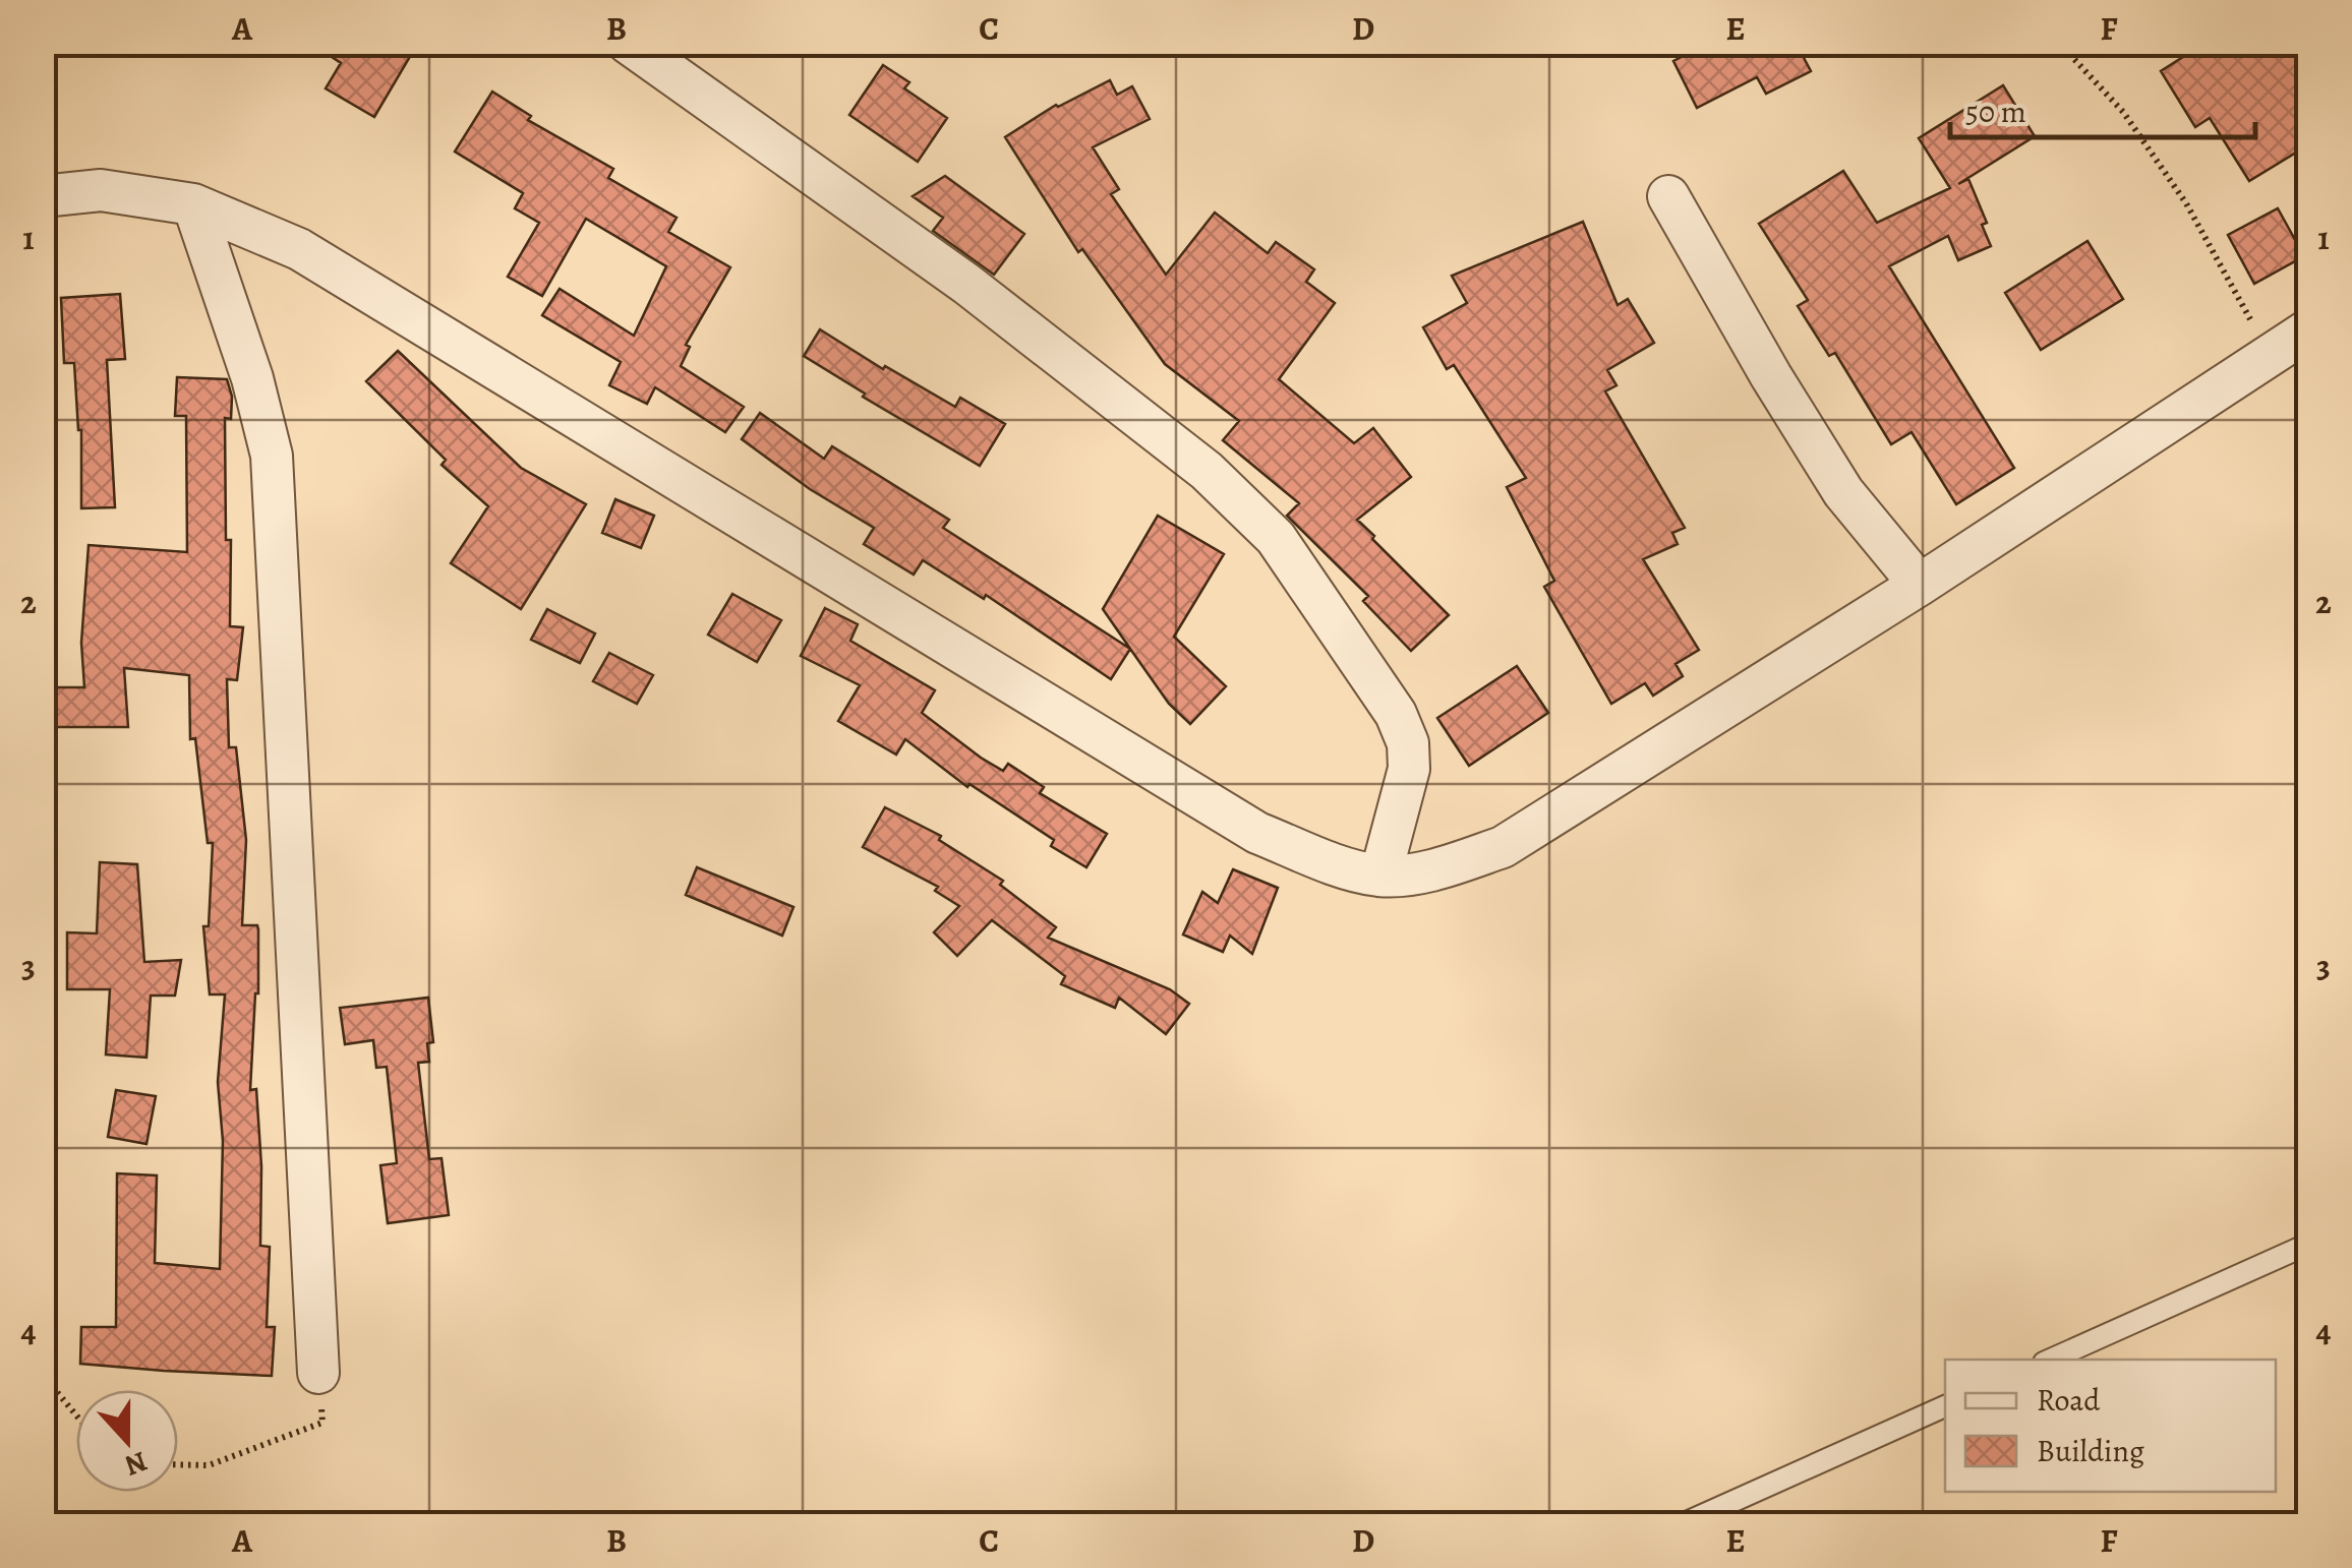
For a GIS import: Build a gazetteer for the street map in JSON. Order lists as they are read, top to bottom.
{
  "legend": ["Road", "Building"],
  "scale_bar": "50 m",
  "north": "bottom",
  "grid": {
    "columns": [
      "A",
      "B",
      "C",
      "D",
      "E",
      "F"
    ],
    "rows": [
      "1",
      "2",
      "3",
      "4"
    ]
  }
}
